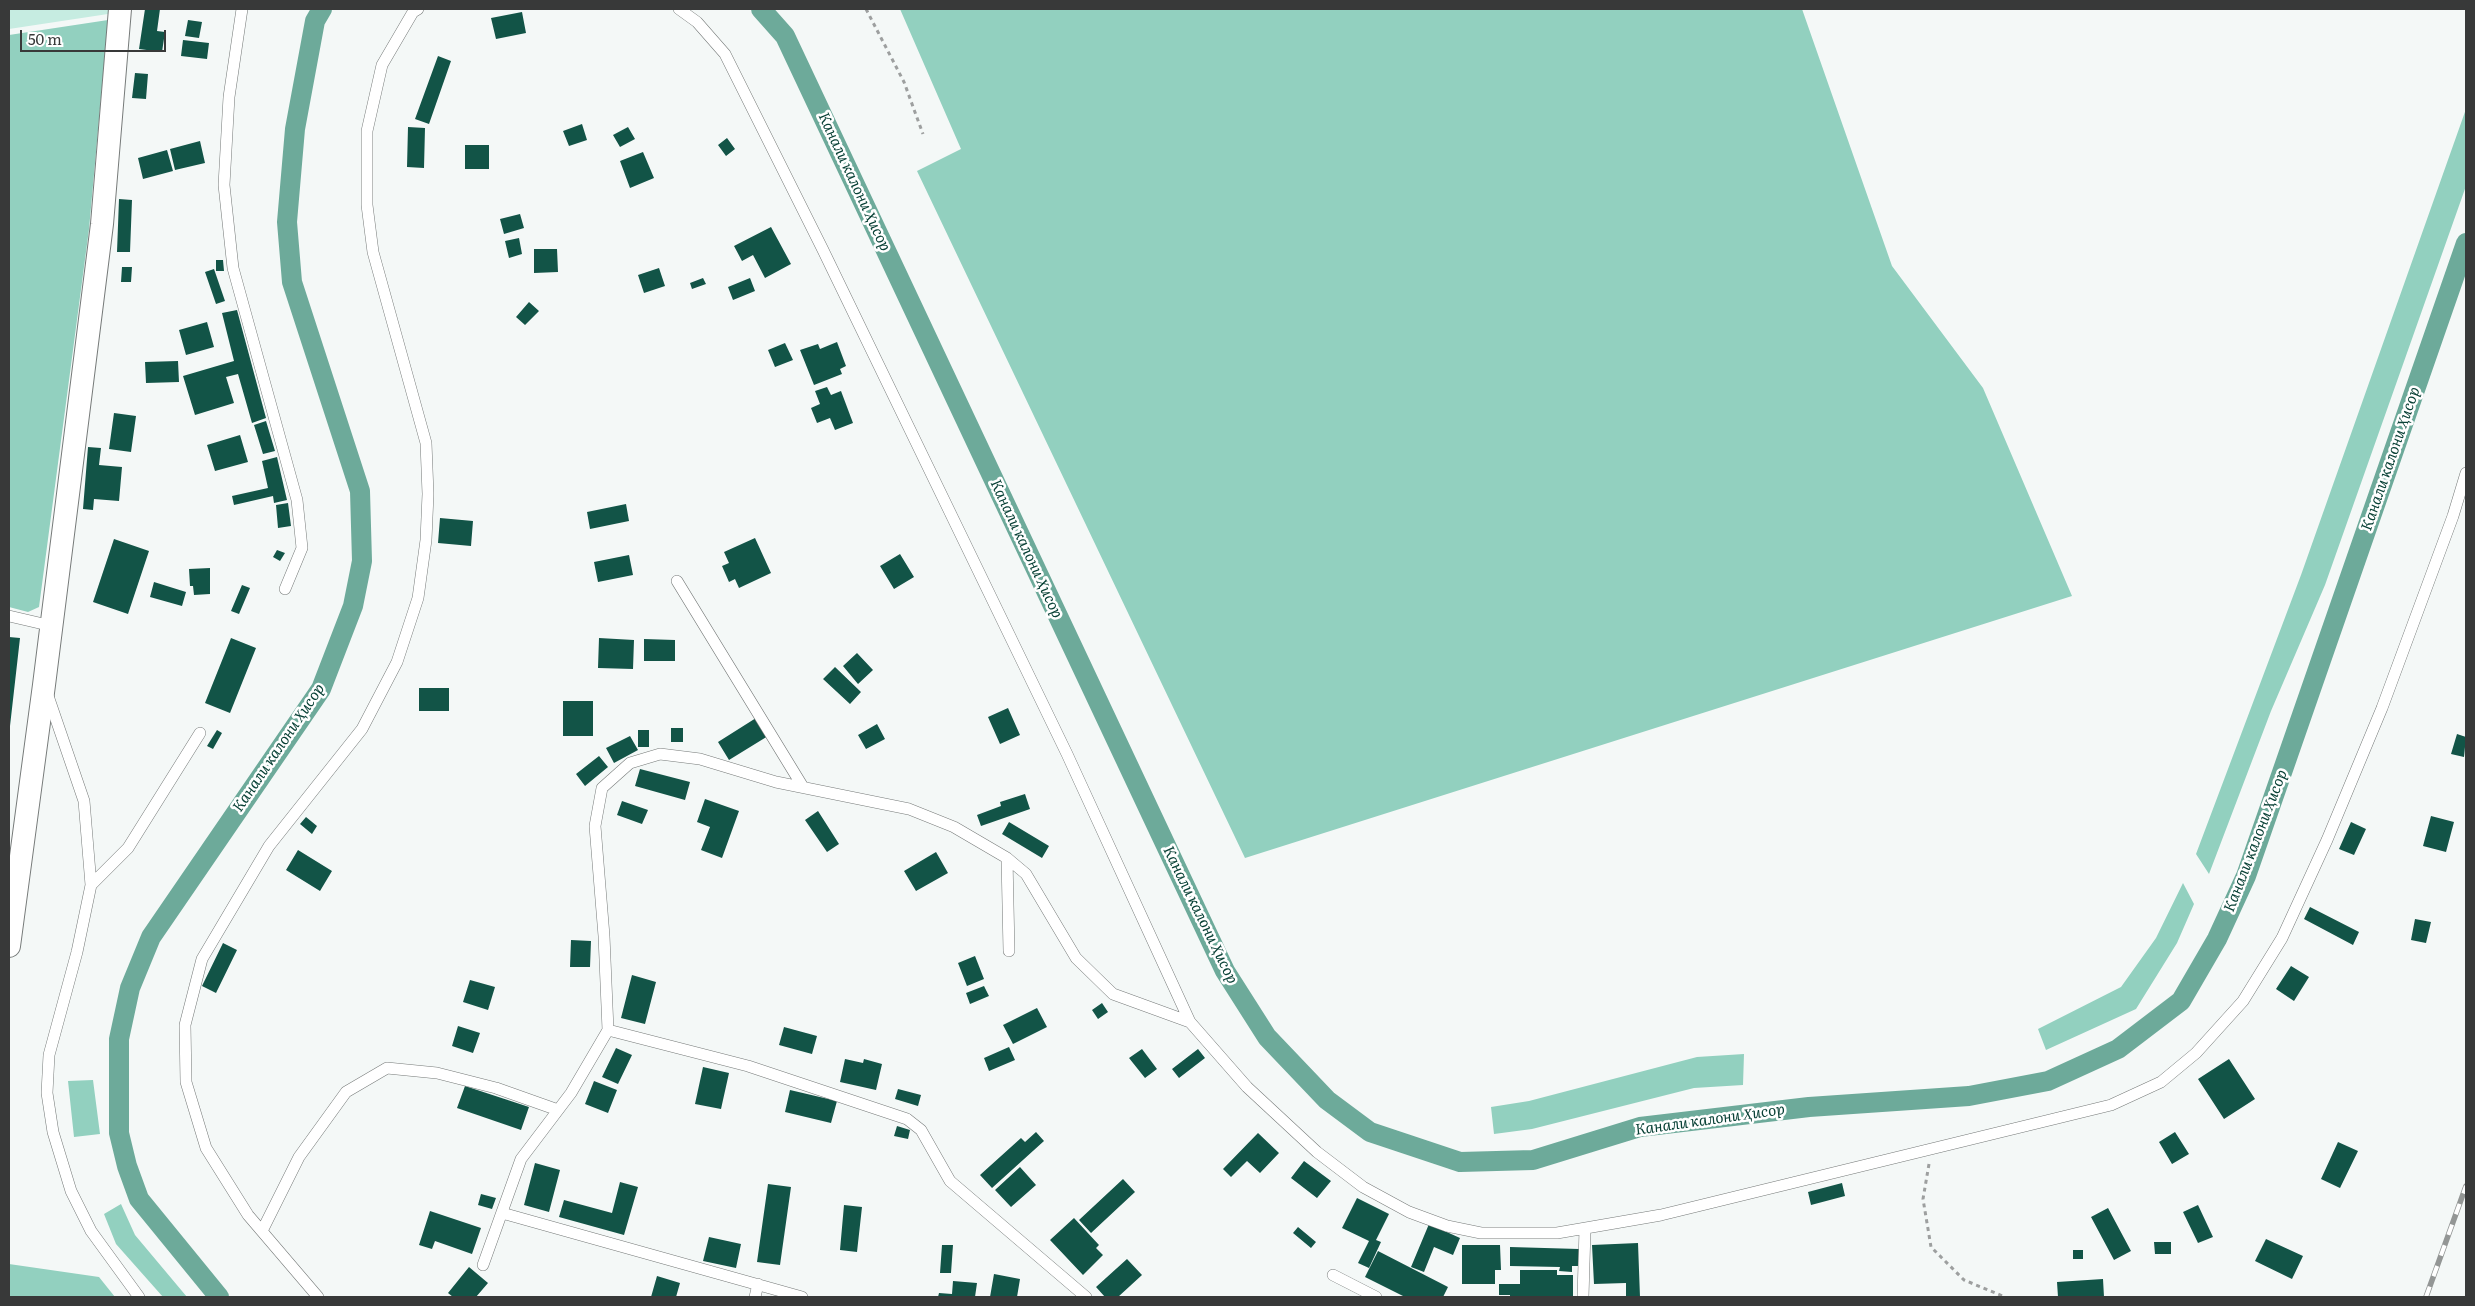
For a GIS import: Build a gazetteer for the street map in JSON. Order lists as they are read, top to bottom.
{
  "water": ["Канали калони Ҳисор"],
  "scale_bar": "50 m"
}
